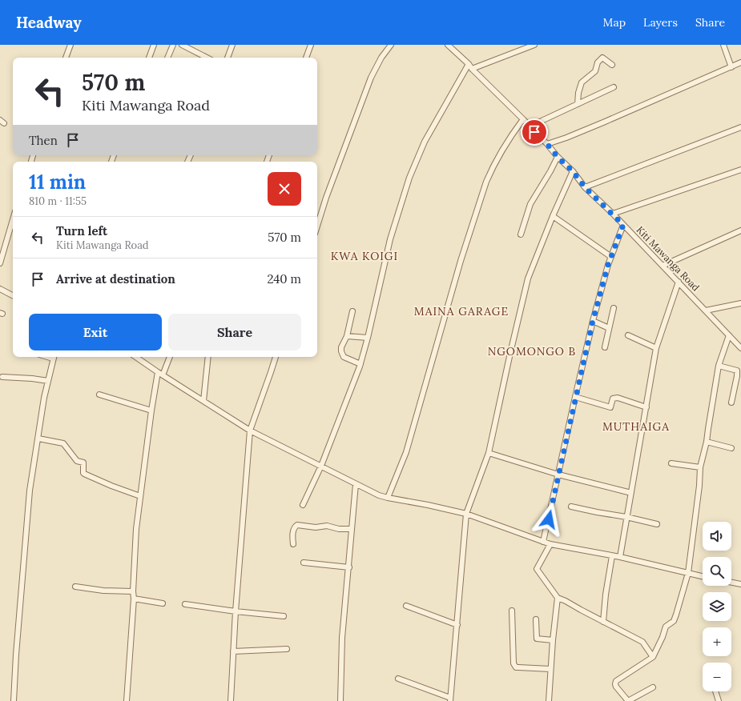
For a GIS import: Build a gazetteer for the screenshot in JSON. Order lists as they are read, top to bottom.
{
  "streets": {
    "street": ["Kiti Mawanga Road"]
  },
  "districts": [
    "KWA KOIGI",
    "MAINA GARAGE",
    "NGOMONGO B",
    "MUTHAIGA"
  ],
  "page": {
    "header": "Headway",
    "nav": ["Map", "Layers", "Share"],
    "turn": ["570 m", "Kiti Mawanga Road"],
    "then": "Then",
    "heading": ["11 min", "810 m · 11:55"],
    "list": [
      {
        "name": "Turn left",
        "note": "Kiti Mawanga Road",
        "value": "570 m"
      },
      {
        "name": "Arrive at destination",
        "value": "240 m"
      }
    ],
    "buttons": ["Exit", "Share"],
    "map_buttons": ["+", "−"]
  }
}
